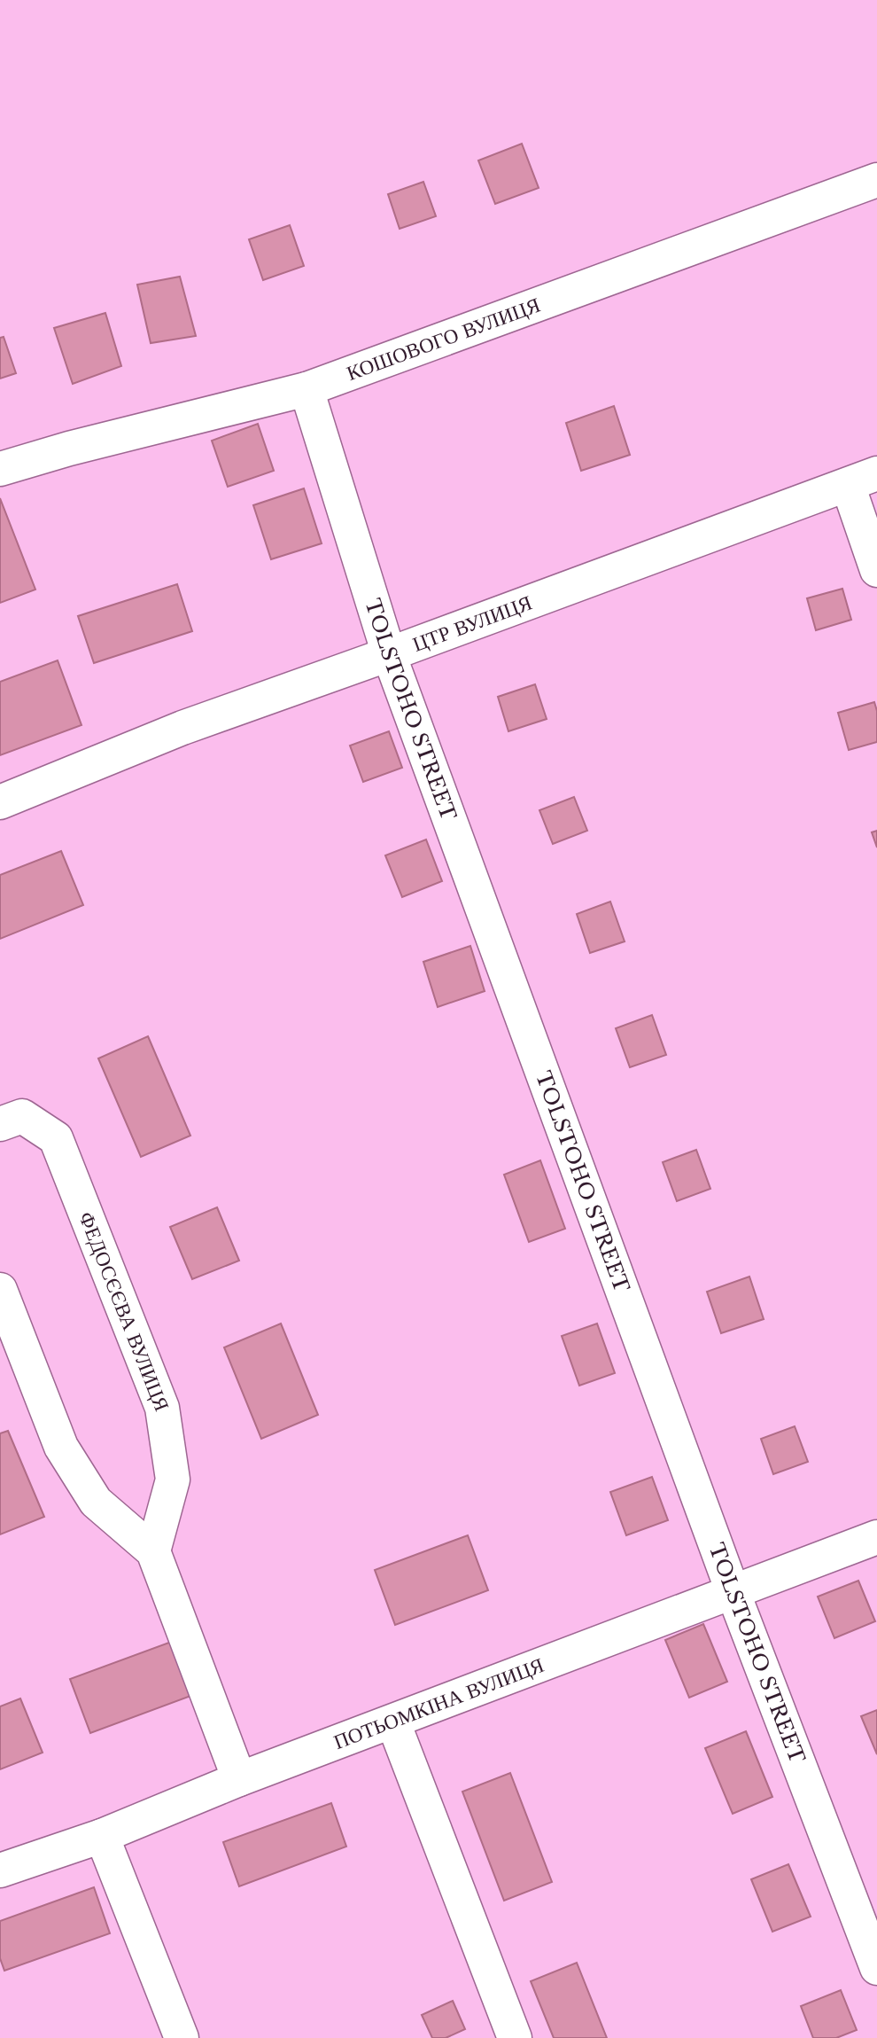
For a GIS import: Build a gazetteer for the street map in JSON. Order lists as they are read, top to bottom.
{
  "streets": {
    "street": [
      "КОШОВОГО ВУЛИЦЯ",
      "ЦТР ВУЛИЦЯ",
      "TOLSTOHO STREET",
      "ФЕДОСЄЄВА ВУЛИЦЯ",
      "ПОТЬОМКІНА ВУЛИЦЯ"
    ]
  },
  "crossings": [
    ["КОШОВОГО ВУЛИЦЯ", "TOLSTOHO STREET"],
    ["ЦТР ВУЛИЦЯ", "TOLSTOHO STREET"],
    ["TOLSTOHO STREET", "ПОТЬОМКІНА ВУЛИЦЯ"]
  ]
}
